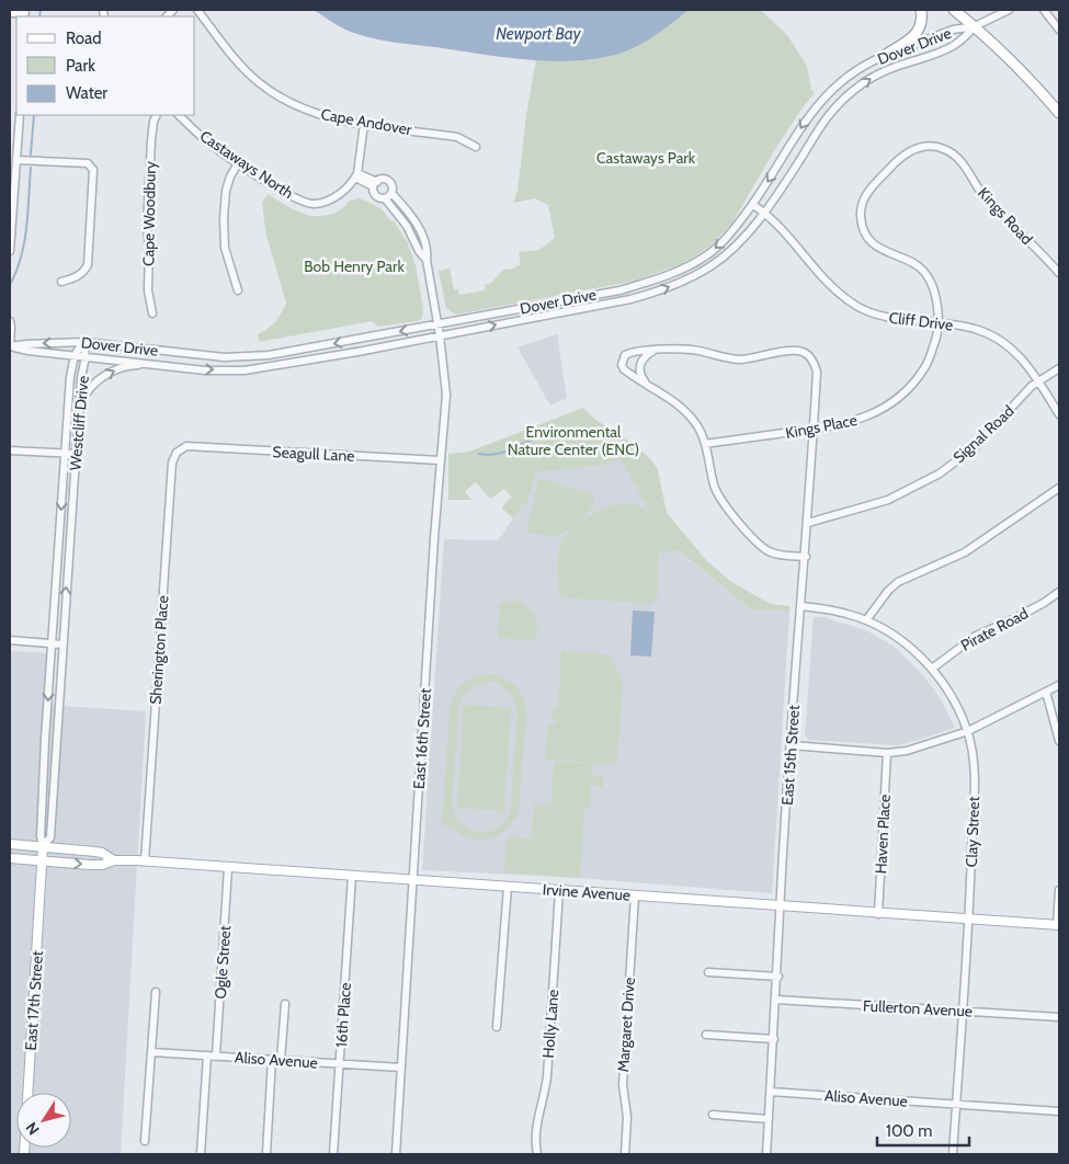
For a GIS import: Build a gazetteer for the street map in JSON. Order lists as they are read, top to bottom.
{
  "streets": {
    "main road": ["Irvine Avenue", "East 17th Street"],
    "street": [
      "Dover Drive",
      "Cape Andover",
      "Castaways North",
      "Cape Woodbury",
      "Kings Road",
      "Cliff Drive",
      "Westcliff Drive",
      "Kings Place",
      "Signal Road",
      "Seagull Lane",
      "Pirate Road",
      "Sherington Place",
      "East 16th Street",
      "East 15th Street",
      "Clay Street",
      "Haven Place",
      "Ogle Street",
      "Fullerton Avenue",
      "16th Place",
      "Holly Lane",
      "Margaret Drive",
      "Aliso Avenue"
    ]
  },
  "crossings": [
    ["Dover Drive", "Cliff Drive"],
    ["Dover Drive", "Westcliff Drive"],
    ["Dover Drive", "East 16th Street"],
    ["Kings Road", "Kings Place"],
    ["Cliff Drive", "Kings Place"],
    ["Cliff Drive", "Signal Road"],
    ["Westcliff Drive", "Irvine Avenue"],
    ["Westcliff Drive", "East 17th Street"],
    ["Kings Place", "East 15th Street"],
    ["Signal Road", "East 15th Street"],
    ["Seagull Lane", "Sherington Place"],
    ["Seagull Lane", "East 16th Street"],
    ["Pirate Road", "Clay Street"],
    ["Sherington Place", "Irvine Avenue"],
    ["East 16th Street", "Irvine Avenue"],
    ["East 16th Street", "Aliso Avenue"],
    ["East 15th Street", "Clay Street"],
    ["East 15th Street", "Irvine Avenue"],
    ["East 15th Street", "Fullerton Avenue"],
    ["East 15th Street", "Aliso Avenue"],
    ["Clay Street", "Irvine Avenue"],
    ["Clay Street", "Fullerton Avenue"],
    ["Clay Street", "Aliso Avenue"],
    ["Haven Place", "Irvine Avenue"],
    ["Irvine Avenue", "Ogle Street"],
    ["Irvine Avenue", "East 17th Street"],
    ["Irvine Avenue", "16th Place"],
    ["Irvine Avenue", "Holly Lane"],
    ["Irvine Avenue", "Margaret Drive"],
    ["Ogle Street", "Aliso Avenue"],
    ["16th Place", "Aliso Avenue"]
  ],
  "water": ["Newport Bay"],
  "parks": ["Castaways Park", "Bob Henry Park", "Environmental Nature Center (ENC)"],
  "legend": ["Road", "Park", "Water"],
  "scale_bar": "100 m",
  "north": "bottom left"
}
